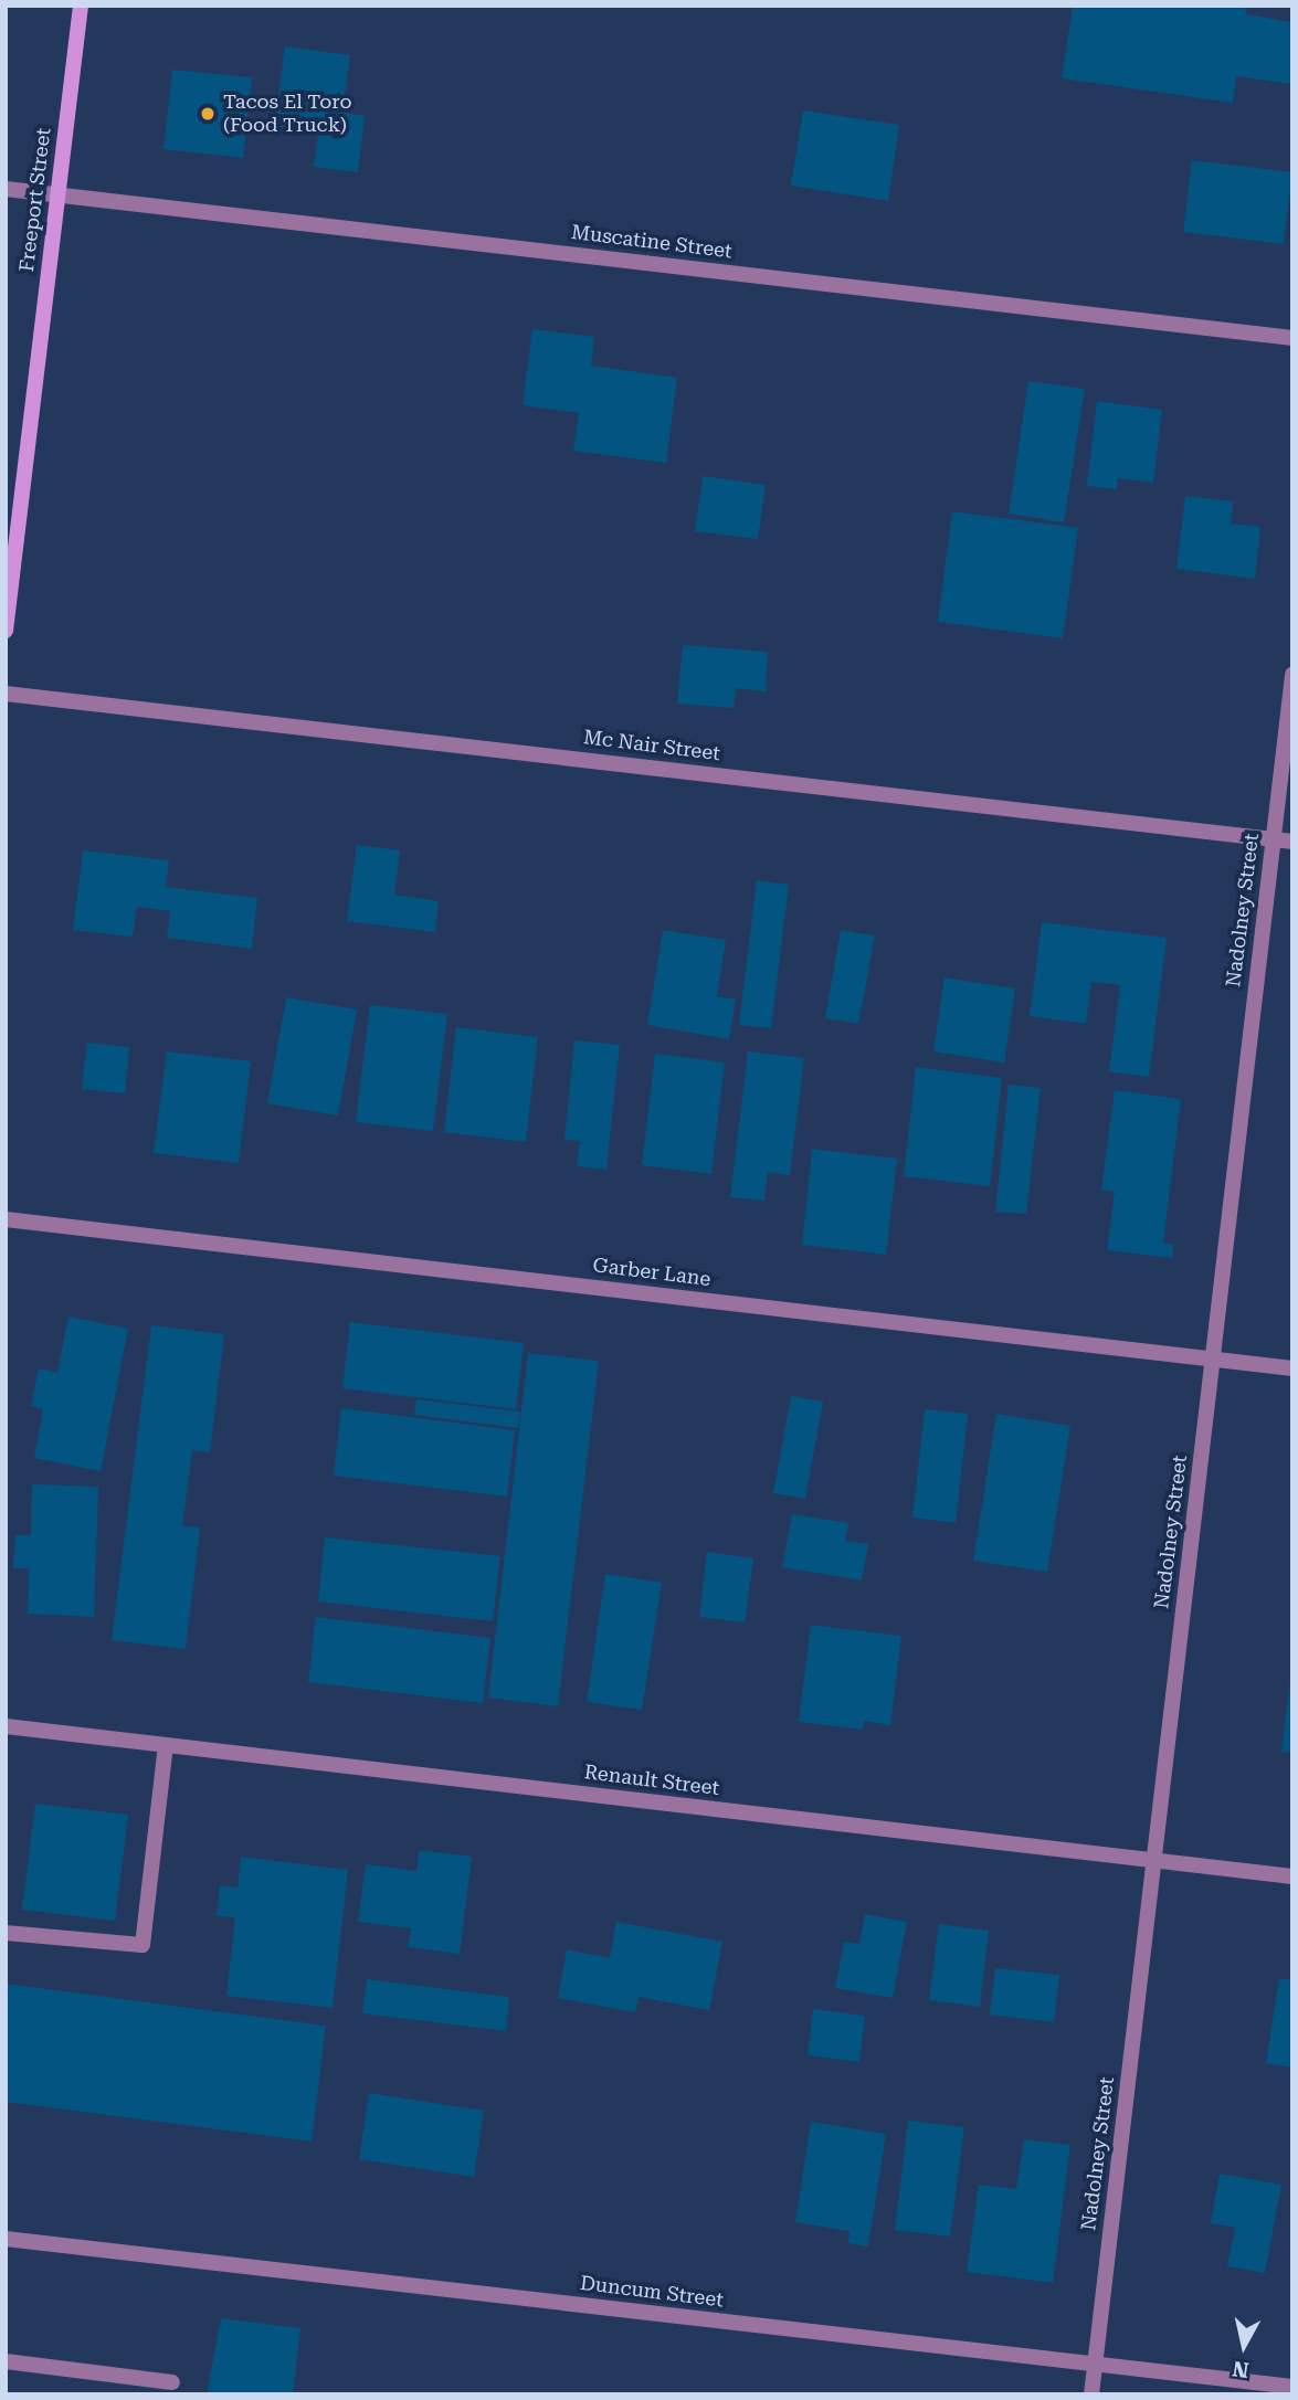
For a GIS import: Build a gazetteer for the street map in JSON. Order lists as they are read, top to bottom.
{
  "streets": {
    "main road": ["Freeport Street"],
    "street": [
      "Muscatine Street",
      "Mc Nair Street",
      "Nadolney Street",
      "Garber Lane",
      "Renault Street",
      "Duncum Street"
    ]
  },
  "crossings": [
    ["Freeport Street", "Muscatine Street"],
    ["Mc Nair Street", "Nadolney Street"],
    ["Nadolney Street", "Garber Lane"],
    ["Nadolney Street", "Renault Street"],
    ["Nadolney Street", "Duncum Street"]
  ],
  "places": ["Tacos El Toro (Food Truck)"],
  "north": "bottom"
}
